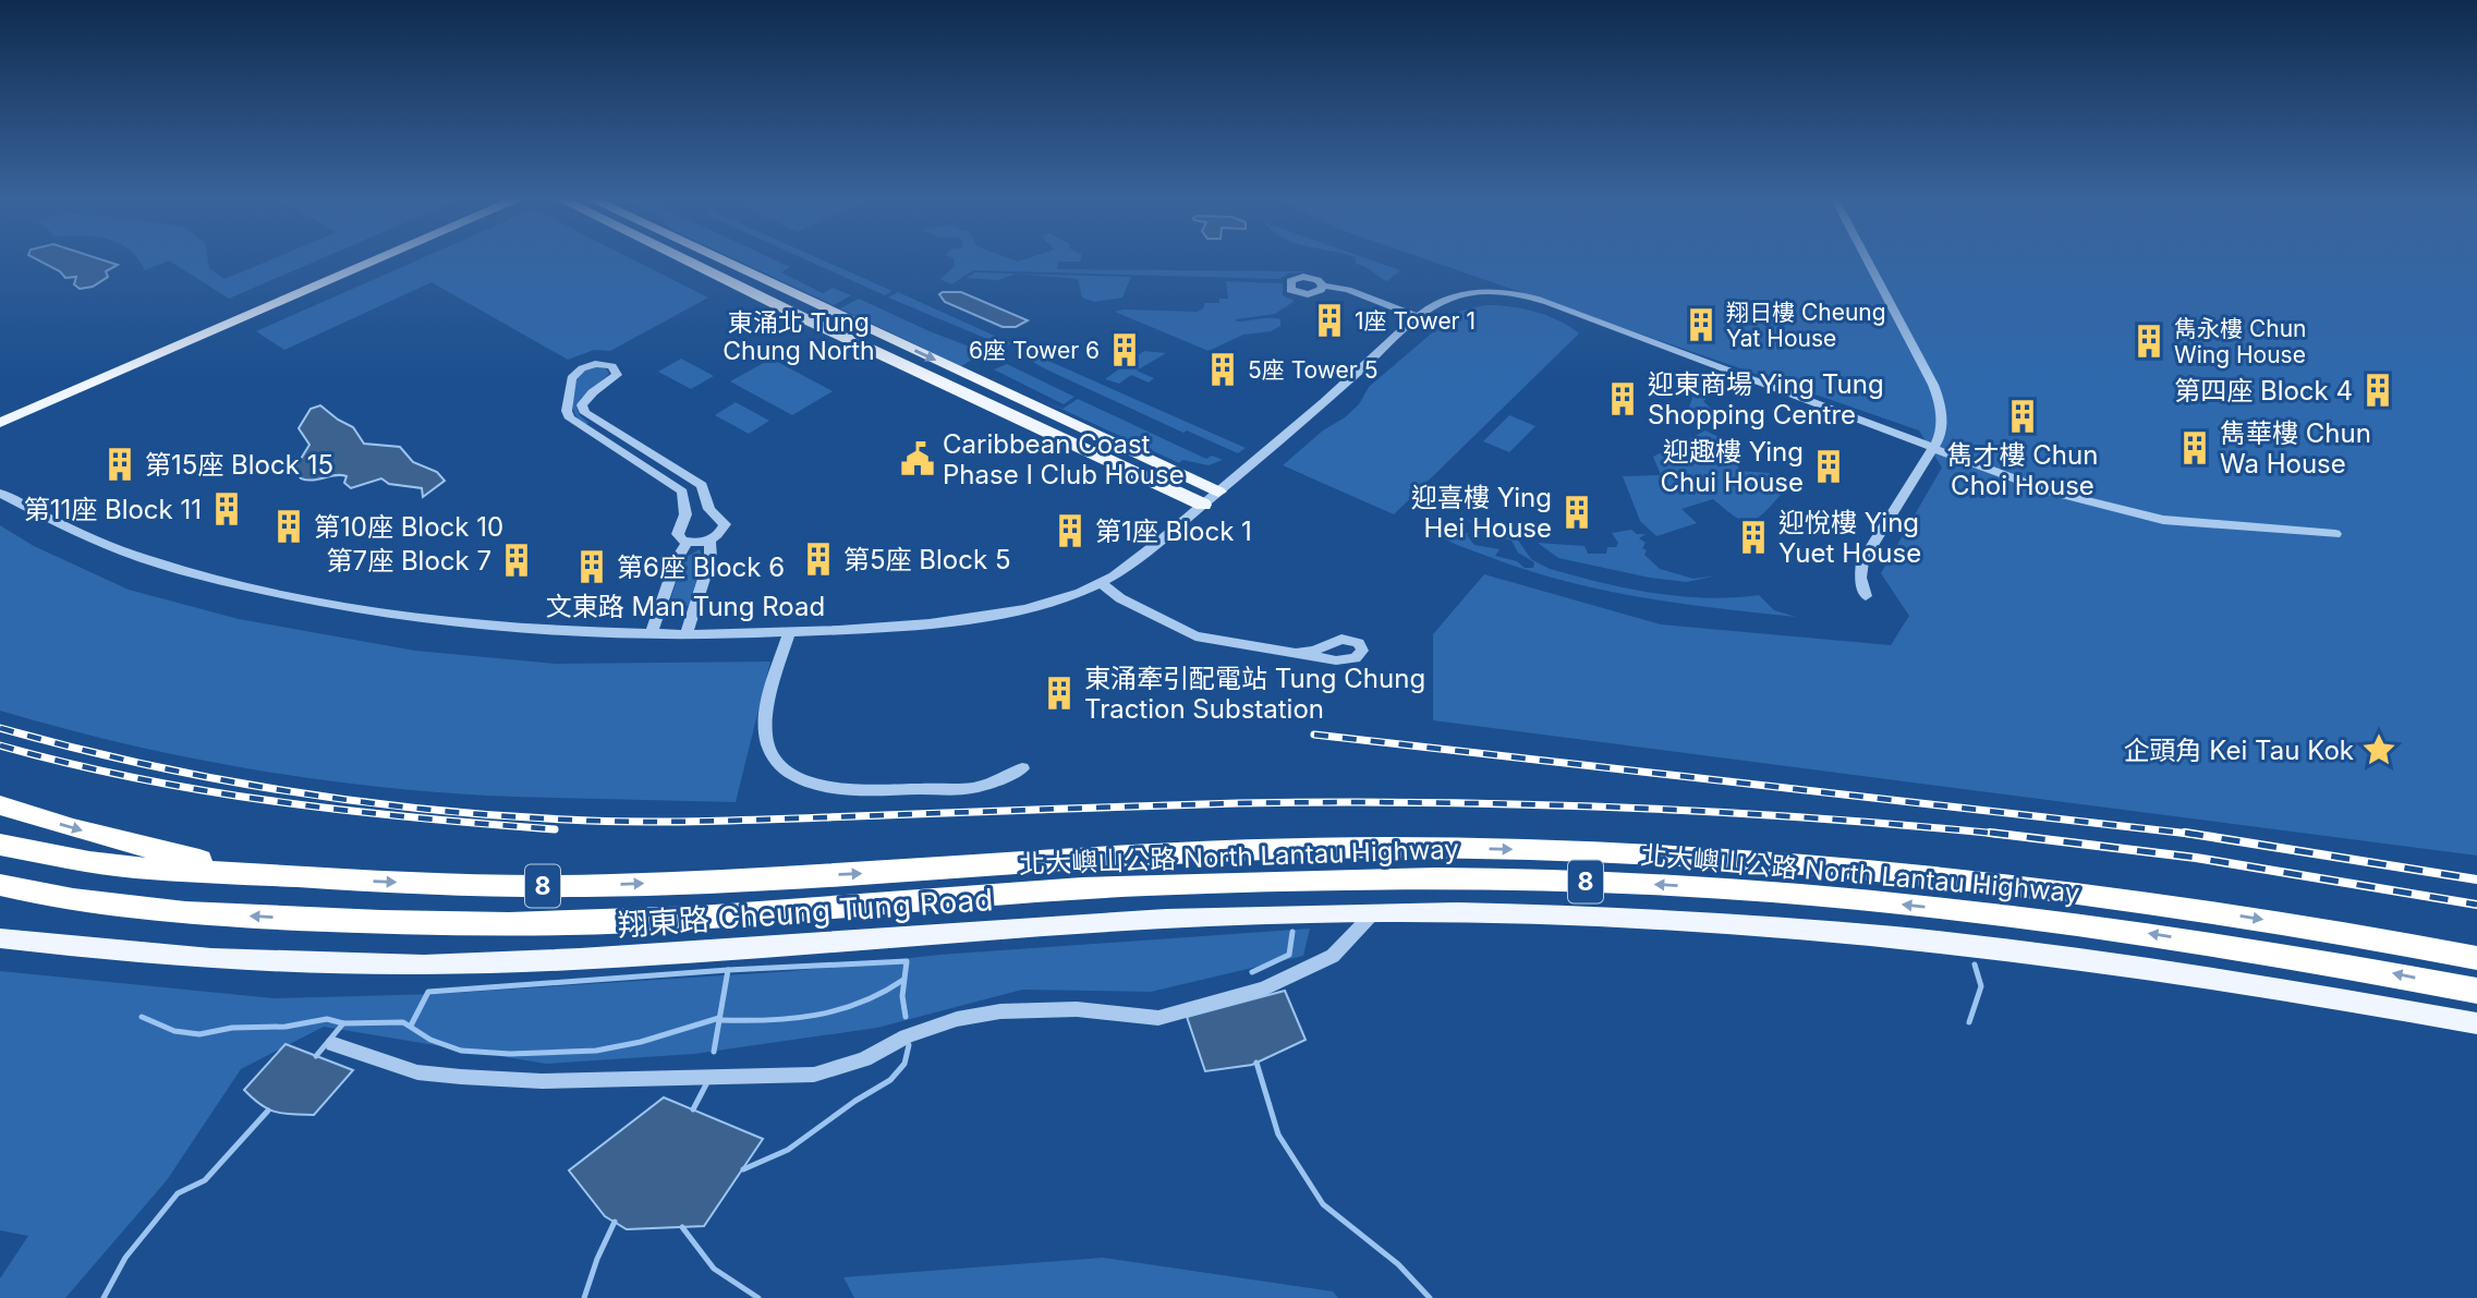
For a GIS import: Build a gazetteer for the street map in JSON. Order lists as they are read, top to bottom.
{
  "streets": {
    "highway": ["北大嶼山公路 North Lantau Highway", "8"],
    "main road": ["翔東路 Cheung Tung Road"],
    "street": ["文東路 Man Tung Road"]
  },
  "districts": ["東涌北 Tung Chung North"],
  "places": {
    "building": [
      "1座 Tower 1",
      "翔日樓 Cheung Yat House",
      "雋永樓 Chun Wing House",
      "6座 Tower 6",
      "5座 Tower 5",
      "第四座 Block 4",
      "迎東商場 Ying Tung Shopping Centre",
      "雋才樓 Chun Choi House",
      "雋華樓 Chun Wa House",
      "第15座 Block 15",
      "迎趣樓 Ying Chui House",
      "第11座 Block 11",
      "迎喜樓 Ying Hei House",
      "第10座 Block 10",
      "第1座 Block 1",
      "迎悅樓 Ying Yuet House",
      "第5座 Block 5",
      "第7座 Block 7",
      "第6座 Block 6",
      "東涌牽引配電站 Tung Chung Traction Substation"
    ],
    "public building": ["Caribbean Coast Phase I Club House"],
    "place": ["企頭角 Kei Tau Kok"]
  }
}
